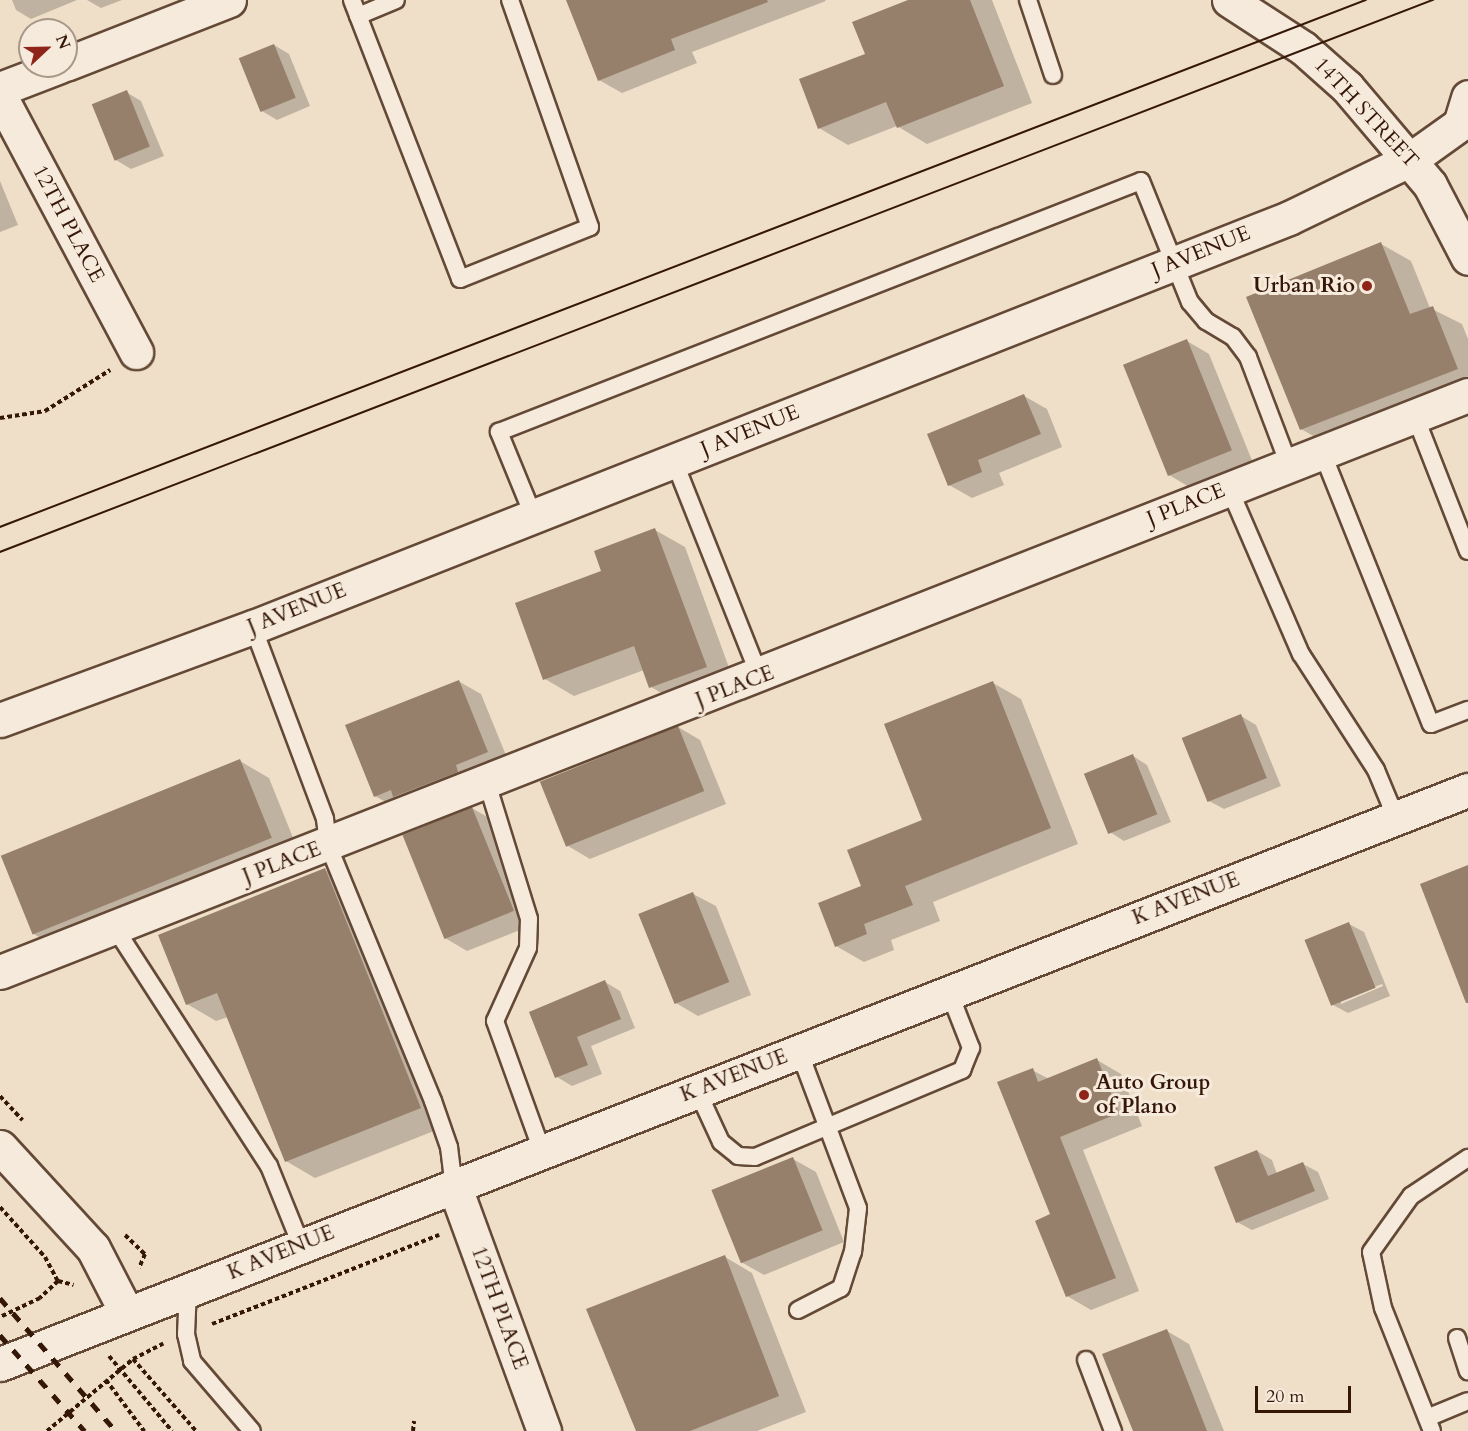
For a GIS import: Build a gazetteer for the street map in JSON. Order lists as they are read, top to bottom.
{
  "streets": {
    "street": [
      "14TH STREET",
      "12TH PLACE",
      "J AVENUE",
      "J PLACE",
      "K AVENUE"
    ]
  },
  "crossings": [
    ["14TH STREET", "J AVENUE"],
    ["12TH PLACE", "K AVENUE"]
  ],
  "places": ["Urban Rio", "Auto Group of Plano"],
  "scale_bar": "20 m",
  "north": "right"
}
